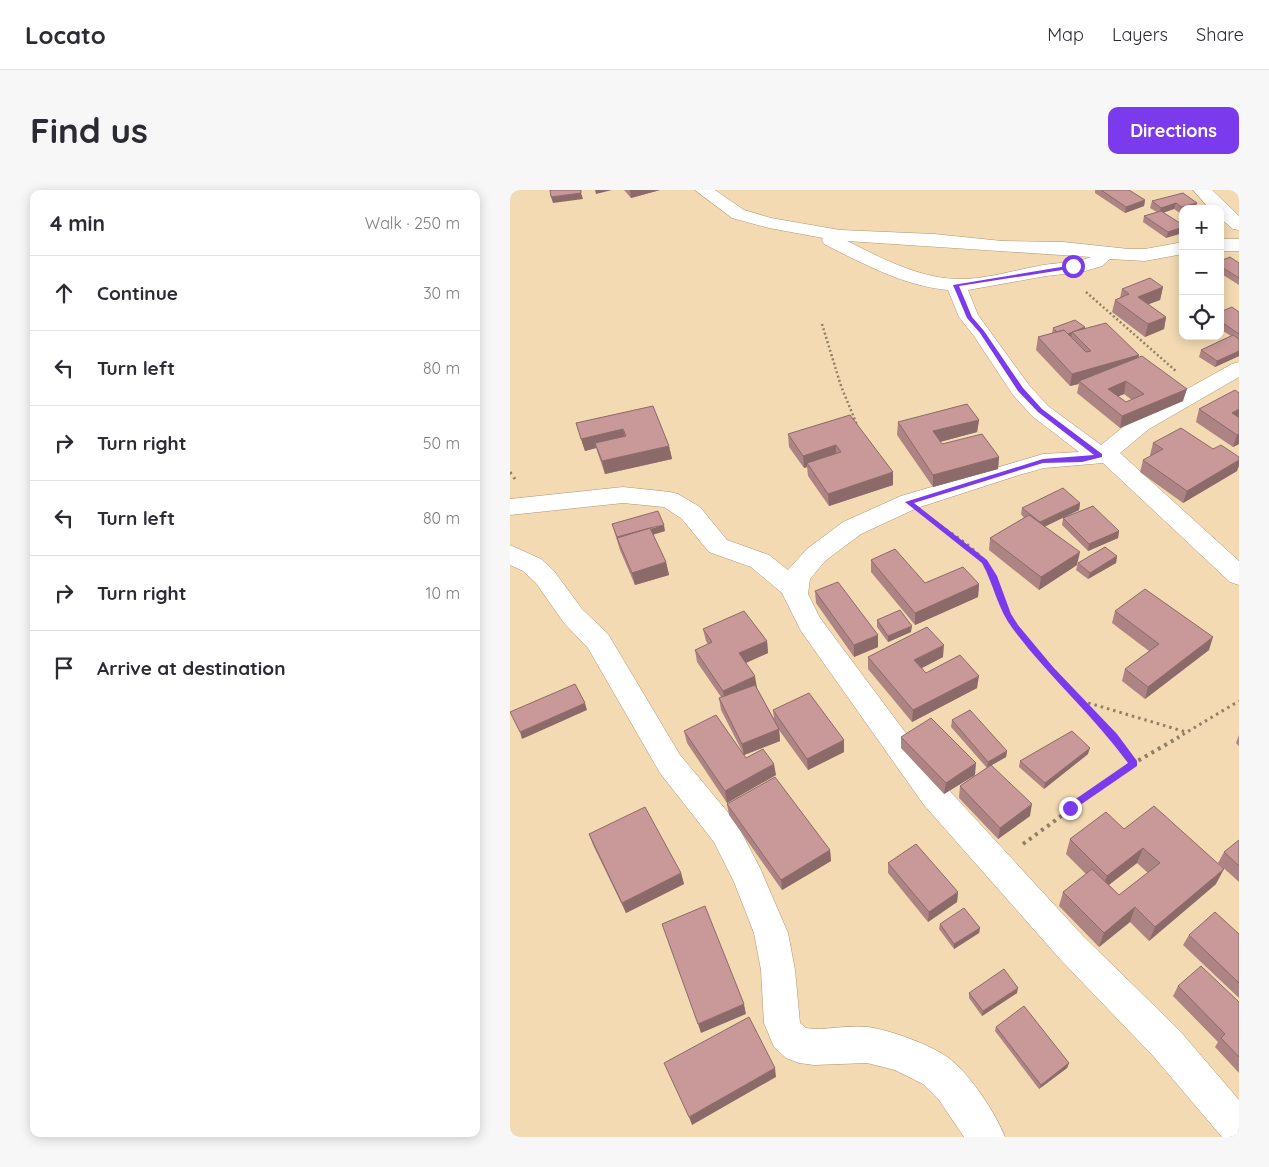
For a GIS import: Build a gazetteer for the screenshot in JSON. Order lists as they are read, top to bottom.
{
  "page": {
    "header": "Locato",
    "nav": ["Map", "Layers", "Share"],
    "buttons": "Directions",
    "title": "Find us",
    "heading": ["4 min", "Walk · 250 m"],
    "map_buttons": ["+", "−"],
    "list": [
      ["Continue", "30 m"],
      ["Turn left", "80 m"],
      ["Turn right", "50 m"],
      ["Turn left", "80 m"],
      ["Turn right", "10 m"],
      "Arrive at destination"
    ]
  }
}
